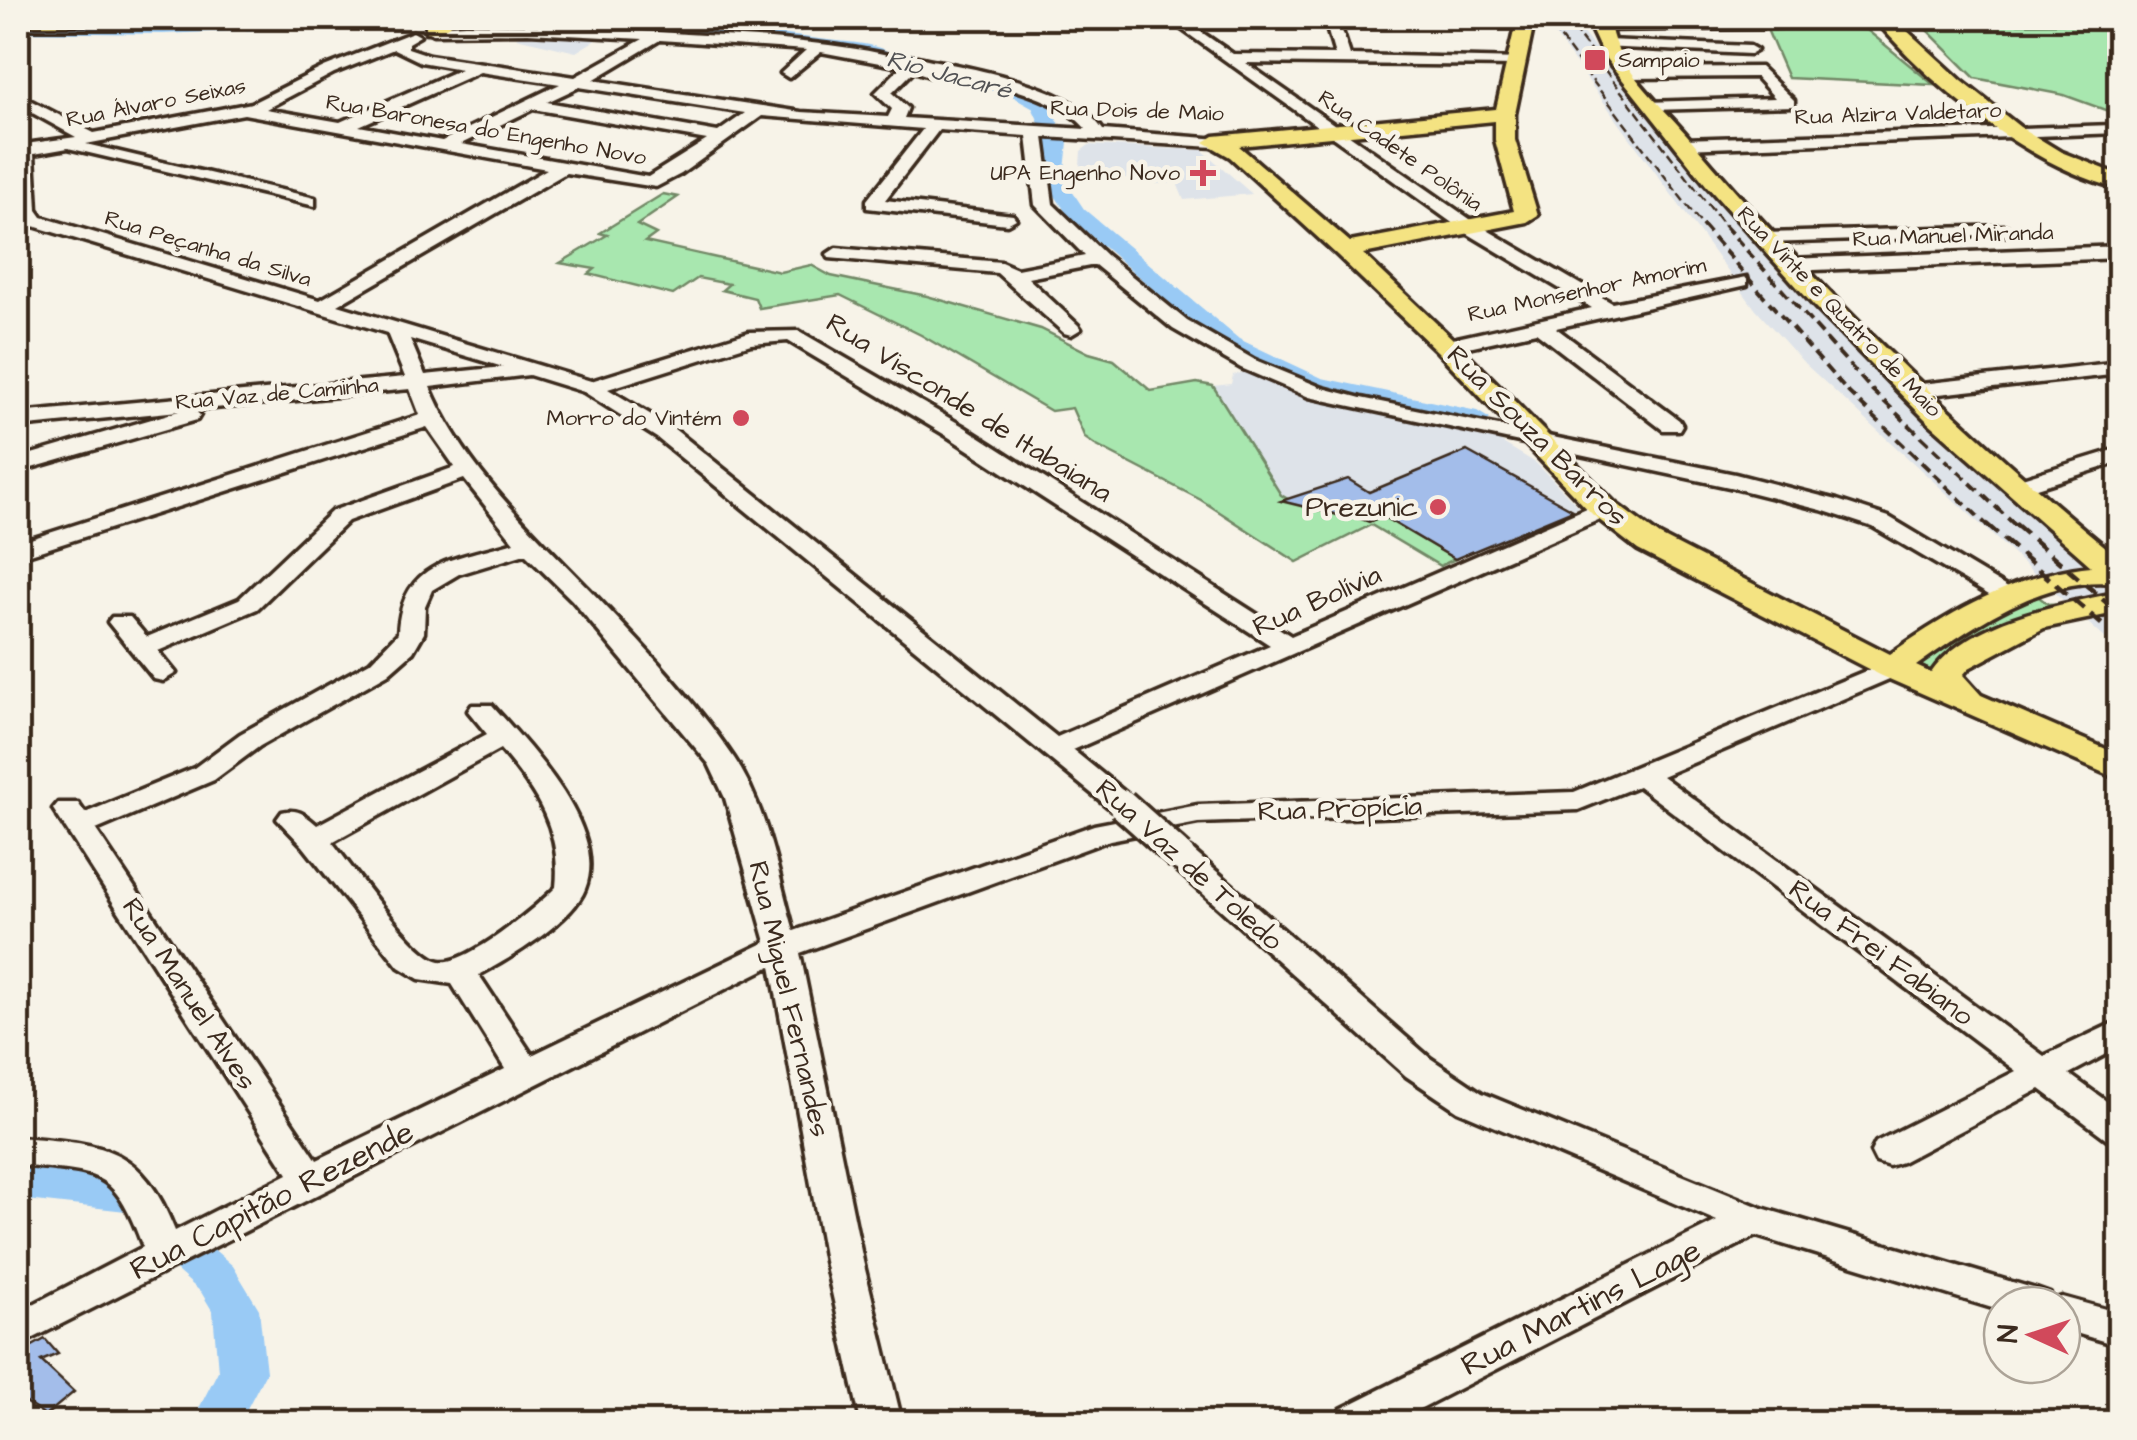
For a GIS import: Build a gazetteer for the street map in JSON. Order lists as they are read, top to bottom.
{
  "streets": {
    "main road": ["Rua Dois de Maio", "Rua Vinte e Quatro de Maio", "Rua Souza Barros"],
    "street": [
      "Rua Álvaro Seixas",
      "Rua Alzira Valdetaro",
      "Rua Baronesa do Engenho Novo",
      "Rua Cadete Polônia",
      "Rua Manuel Miranda",
      "Rua Peçanha da Silva",
      "Rua Monsenhor Amorim",
      "Rua Vaz de Caminha",
      "Rua Visconde de Itabaiana",
      "Rua Bolívia",
      "Rua Propícia",
      "Rua Vaz de Toledo",
      "Rua Frei Fabiano",
      "Rua Manuel Alves",
      "Rua Miguel Fernandes",
      "Rua Capitão Rezende",
      "Rua Martins Lage"
    ]
  },
  "crossings": [
    ["Rua Álvaro Seixas", "Rua Baronesa do Engenho Novo"],
    ["Rua Dois de Maio", "Rua Baronesa do Engenho Novo"],
    ["Rua Dois de Maio", "Rua Cadete Polônia"],
    ["Rua Dois de Maio", "Rua Souza Barros"],
    ["Rua Alzira Valdetaro", "Rua Vinte e Quatro de Maio"],
    ["Rua Cadete Polônia", "Rua Monsenhor Amorim"],
    ["Rua Manuel Miranda", "Rua Vinte e Quatro de Maio"],
    ["Rua Peçanha da Silva", "Rua Vaz de Toledo"],
    ["Rua Peçanha da Silva", "Rua Miguel Fernandes"],
    ["Rua Monsenhor Amorim", "Rua Souza Barros"],
    ["Rua Vaz de Caminha", "Rua Vaz de Toledo"],
    ["Rua Vaz de Caminha", "Rua Miguel Fernandes"],
    ["Rua Visconde de Itabaiana", "Rua Bolívia"],
    ["Rua Visconde de Itabaiana", "Rua Vaz de Toledo"],
    ["Rua Souza Barros", "Rua Bolívia"],
    ["Rua Souza Barros", "Rua Propícia"],
    ["Rua Bolívia", "Rua Vaz de Toledo"],
    ["Rua Propícia", "Rua Frei Fabiano"],
    ["Rua Propícia", "Rua Miguel Fernandes"],
    ["Rua Propícia", "Rua Capitão Rezende"],
    ["Rua Vaz de Toledo", "Rua Miguel Fernandes"],
    ["Rua Vaz de Toledo", "Rua Martins Lage"],
    ["Rua Manuel Alves", "Rua Miguel Fernandes"],
    ["Rua Manuel Alves", "Rua Capitão Rezende"],
    ["Rua Miguel Fernandes", "Rua Capitão Rezende"]
  ],
  "water": ["Rio Jacaré"],
  "places": {
    "transit": ["Sampaio"],
    "health": ["UPA Engenho Novo"],
    "other": ["Morro do Vintém", "Prezunic"]
  },
  "north": "left"
}
